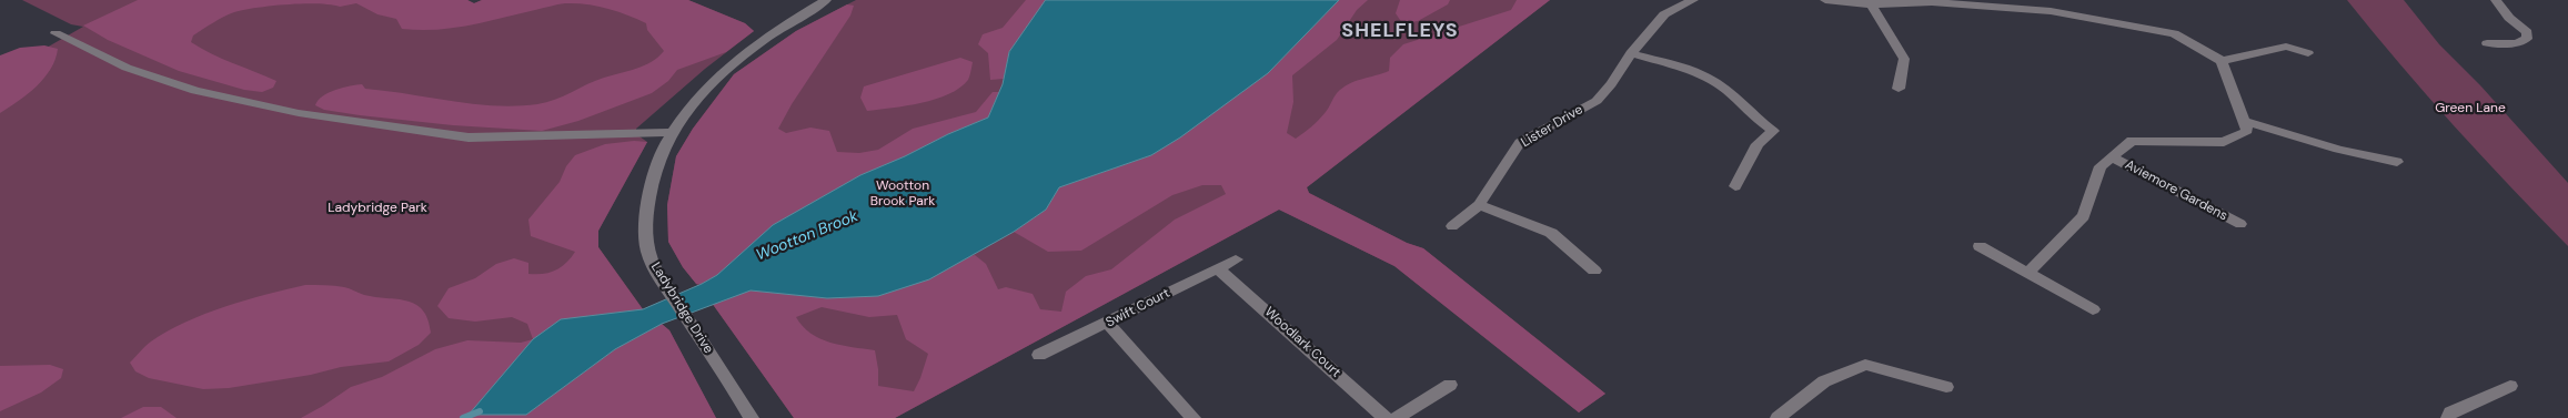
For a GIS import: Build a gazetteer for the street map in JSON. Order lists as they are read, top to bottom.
{
  "streets": {
    "street": [
      "Lister Drive",
      "Aviemore Gardens",
      "Ladybridge Drive",
      "Swift Court",
      "Woodlark Court"
    ]
  },
  "crossings": [
    ["Swift Court", "Woodlark Court"]
  ],
  "districts": ["SHELFLEYS"],
  "water": ["Wootton Brook"],
  "parks": ["Green Lane", "Wootton Brook Park", "Ladybridge Park"]
}
